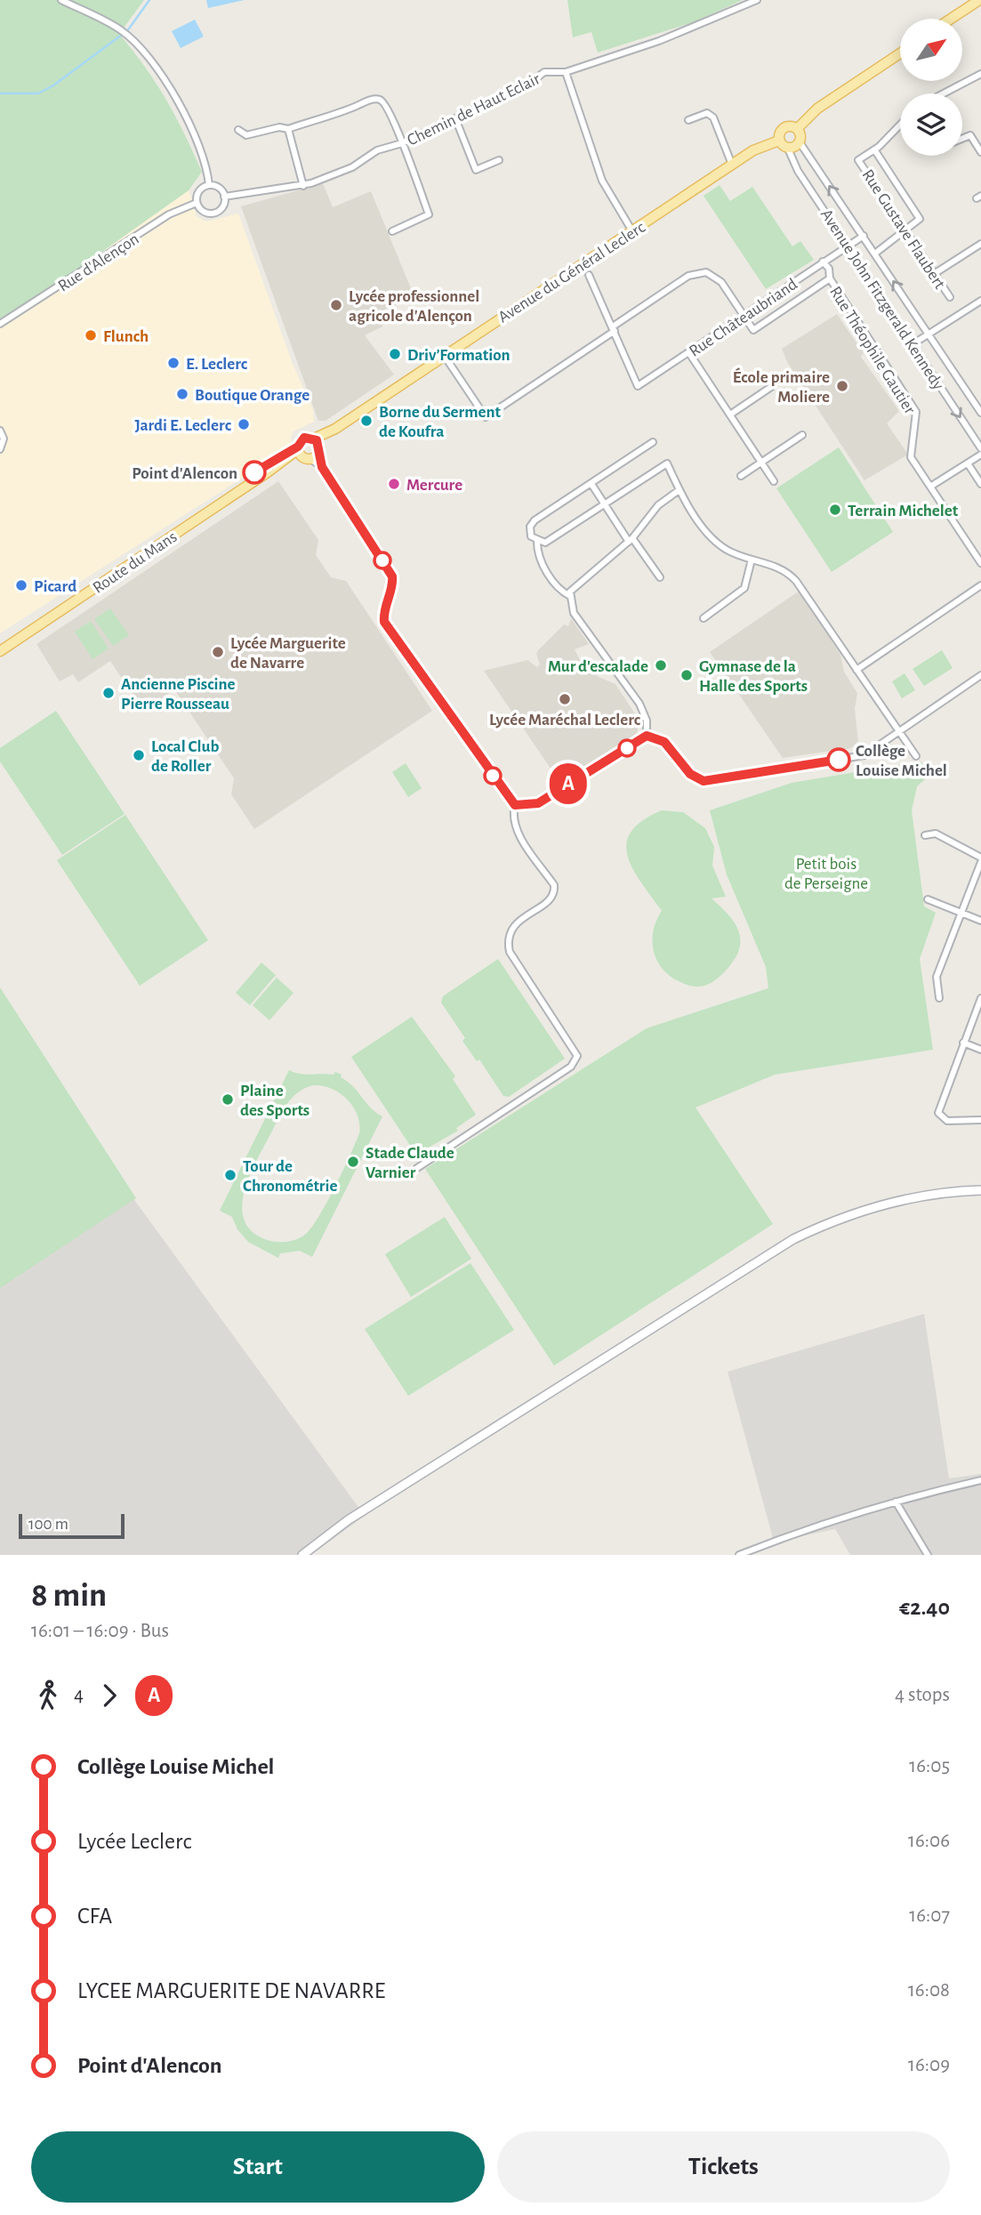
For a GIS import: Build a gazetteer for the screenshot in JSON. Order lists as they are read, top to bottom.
{
  "streets": {
    "main road": ["Avenue du Général Leclerc", "Route du Mans"],
    "street": [
      "Chemin de Haut Eclair",
      "Rue Gustave Flaubert",
      "Rue d'Alençon",
      "Avenue John Fitzgerald Kennedy",
      "Rue Châteaubriand",
      "Rue Théophile Gautier"
    ]
  },
  "crossings": [
    ["Chemin de Haut Eclair", "Rue d'Alençon"],
    ["Avenue du Général Leclerc", "Avenue John Fitzgerald Kennedy"],
    ["Avenue John Fitzgerald Kennedy", "Rue Châteaubriand"],
    ["Rue Châteaubriand", "Rue Théophile Gautier"]
  ],
  "parks": ["Petit bois de Perseigne"],
  "places": [
    "Lycée professionnel agricole d'Alençon",
    "Flunch",
    "Driv’Formation",
    "E. Leclerc",
    "École primaire Moliere",
    "Boutique Orange",
    "Borne du Serment de Koufra",
    "Jardi E. Leclerc",
    "Point d'Alencon",
    "Mercure",
    "Terrain Michelet",
    "Picard",
    "Lycée Marguerite de Navarre",
    "Mur d'escalade",
    "Gymnase de la Halle des Sports",
    "Ancienne Piscine Pierre Rousseau",
    "Lycée Maréchal Leclerc",
    "Local Club de Roller",
    "Collège Louise Michel",
    "Plaine des Sports",
    "Stade Claude Varnier",
    "Tour de Chronométrie"
  ],
  "lines": ["bus line A"],
  "scale_bar": "100 m",
  "north": "top right",
  "page": {
    "on_map": "A",
    "scale": "100 m",
    "heading": ["8 min", "16:01 – 16:09 · Bus", "€2.40"],
    "legs": ["4", "A", "4 stops"],
    "list": [
      {
        "name": "Collège Louise Michel",
        "value": "16:05"
      },
      {
        "name": "Lycée Leclerc",
        "value": "16:06"
      },
      {
        "name": "CFA",
        "value": "16:07"
      },
      {
        "name": "LYCEE MARGUERITE DE NAVARRE",
        "value": "16:08"
      },
      {
        "name": "Point d'Alencon",
        "value": "16:09"
      }
    ],
    "buttons": ["Start", "Tickets"]
  }
}
